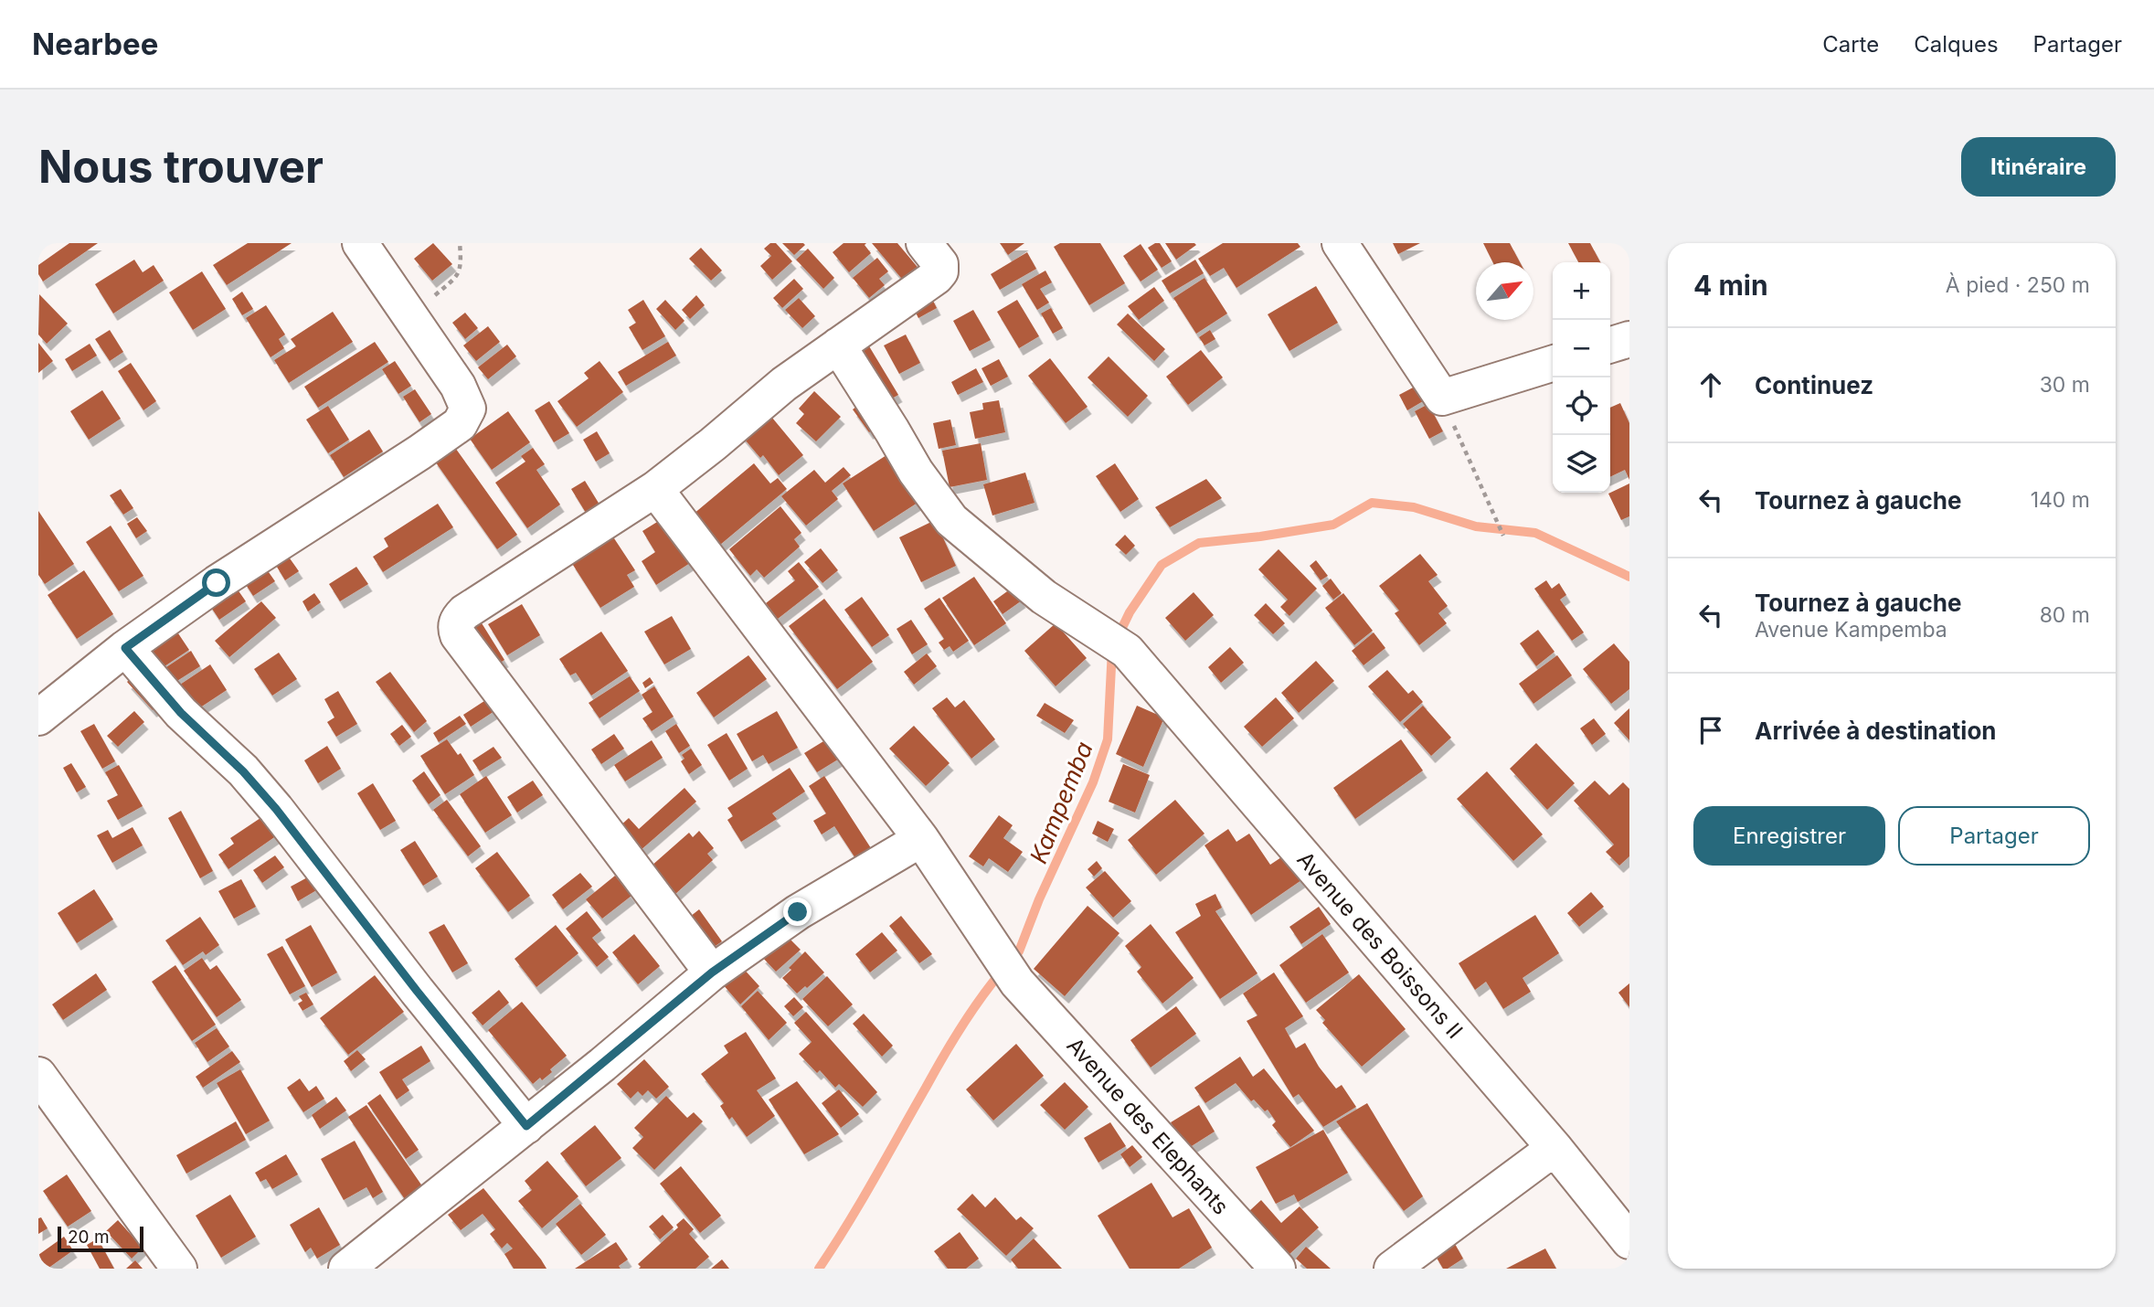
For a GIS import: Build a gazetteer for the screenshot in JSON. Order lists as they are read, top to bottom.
{
  "streets": {
    "street": ["Avenue des Boissons II", "Avenue des Elephants"]
  },
  "water": ["Kampemba"],
  "scale_bar": "20 m",
  "north": "top right",
  "page": {
    "header": "Nearbee",
    "nav": ["Carte", "Calques", "Partager"],
    "buttons": [
      "Itinéraire",
      ["Enregistrer", "Partager"]
    ],
    "title": "Nous trouver",
    "heading": ["4 min", "À pied · 250 m"],
    "map_buttons": ["+", "−"],
    "list": [
      ["Continuez", "30 m"],
      ["Tournez à gauche", "140 m"],
      ["Tournez à gauche", "Avenue Kampemba", "80 m"],
      "Arrivée à destination"
    ],
    "scale": "20 m"
  }
}
